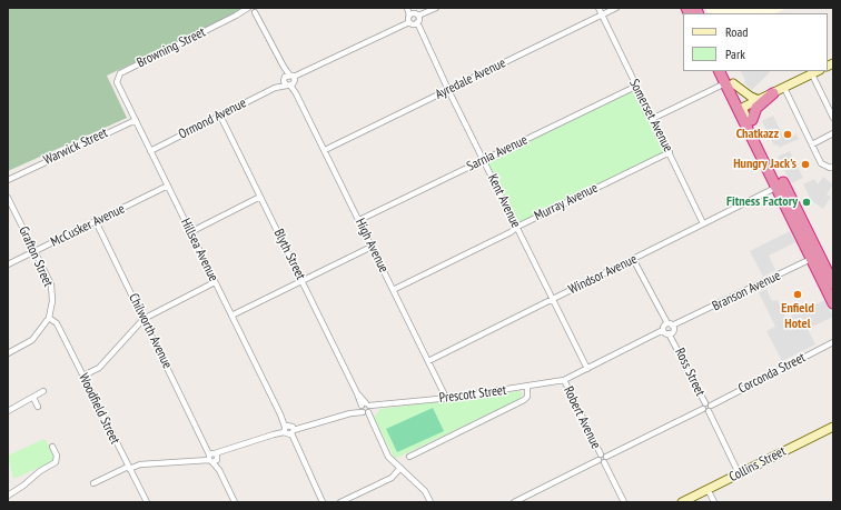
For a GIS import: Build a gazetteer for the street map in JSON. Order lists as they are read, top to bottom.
{
  "streets": {
    "street": [
      "Browning Street",
      "Ayredale Avenue",
      "Somerset Avenue",
      "Ormond Avenue",
      "Warwick Street",
      "Sarnia Avenue",
      "Kent Avenue",
      "Murray Avenue",
      "McCusker Avenue",
      "High Avenue",
      "Hillsea Avenue",
      "Blyth Street",
      "Grafton Street",
      "Windsor Avenue",
      "Branson Avenue",
      "Chilworth Avenue",
      "Ross Street",
      "Corconda Street",
      "Prescott Street",
      "Woodfield Street",
      "Robert Avenue",
      "Collins Street"
    ]
  },
  "crossings": [
    ["Browning Street", "High Avenue"],
    ["Browning Street", "Hillsea Avenue"],
    ["Ayredale Avenue", "Somerset Avenue"],
    ["Ayredale Avenue", "Kent Avenue"],
    ["Ayredale Avenue", "High Avenue"],
    ["Somerset Avenue", "Sarnia Avenue"],
    ["Somerset Avenue", "Murray Avenue"],
    ["Somerset Avenue", "Windsor Avenue"],
    ["Ormond Avenue", "Kent Avenue"],
    ["Ormond Avenue", "High Avenue"],
    ["Ormond Avenue", "Hillsea Avenue"],
    ["Ormond Avenue", "Blyth Street"],
    ["Warwick Street", "Hillsea Avenue"],
    ["Sarnia Avenue", "Kent Avenue"],
    ["Sarnia Avenue", "High Avenue"],
    ["Kent Avenue", "Murray Avenue"],
    ["Kent Avenue", "Windsor Avenue"],
    ["Kent Avenue", "Branson Avenue"],
    ["Murray Avenue", "High Avenue"],
    ["McCusker Avenue", "Hillsea Avenue"],
    ["McCusker Avenue", "Grafton Street"],
    ["McCusker Avenue", "Chilworth Avenue"],
    ["High Avenue", "Windsor Avenue"],
    ["High Avenue", "Prescott Street"],
    ["Hillsea Avenue", "Prescott Street"],
    ["Blyth Street", "Prescott Street"],
    ["Grafton Street", "Woodfield Street"],
    ["Windsor Avenue", "Ross Street"],
    ["Branson Avenue", "Ross Street"],
    ["Branson Avenue", "Prescott Street"],
    ["Branson Avenue", "Robert Avenue"],
    ["Chilworth Avenue", "Prescott Street"],
    ["Ross Street", "Corconda Street"],
    ["Ross Street", "Collins Street"],
    ["Corconda Street", "Robert Avenue"],
    ["Prescott Street", "Woodfield Street"],
    ["Prescott Street", "Robert Avenue"]
  ],
  "places": [
    "Chatkazz",
    "Hungry Jack's",
    "Fitness Factory",
    "Enfield Hotel"
  ],
  "legend": ["Road", "Park"]
}
